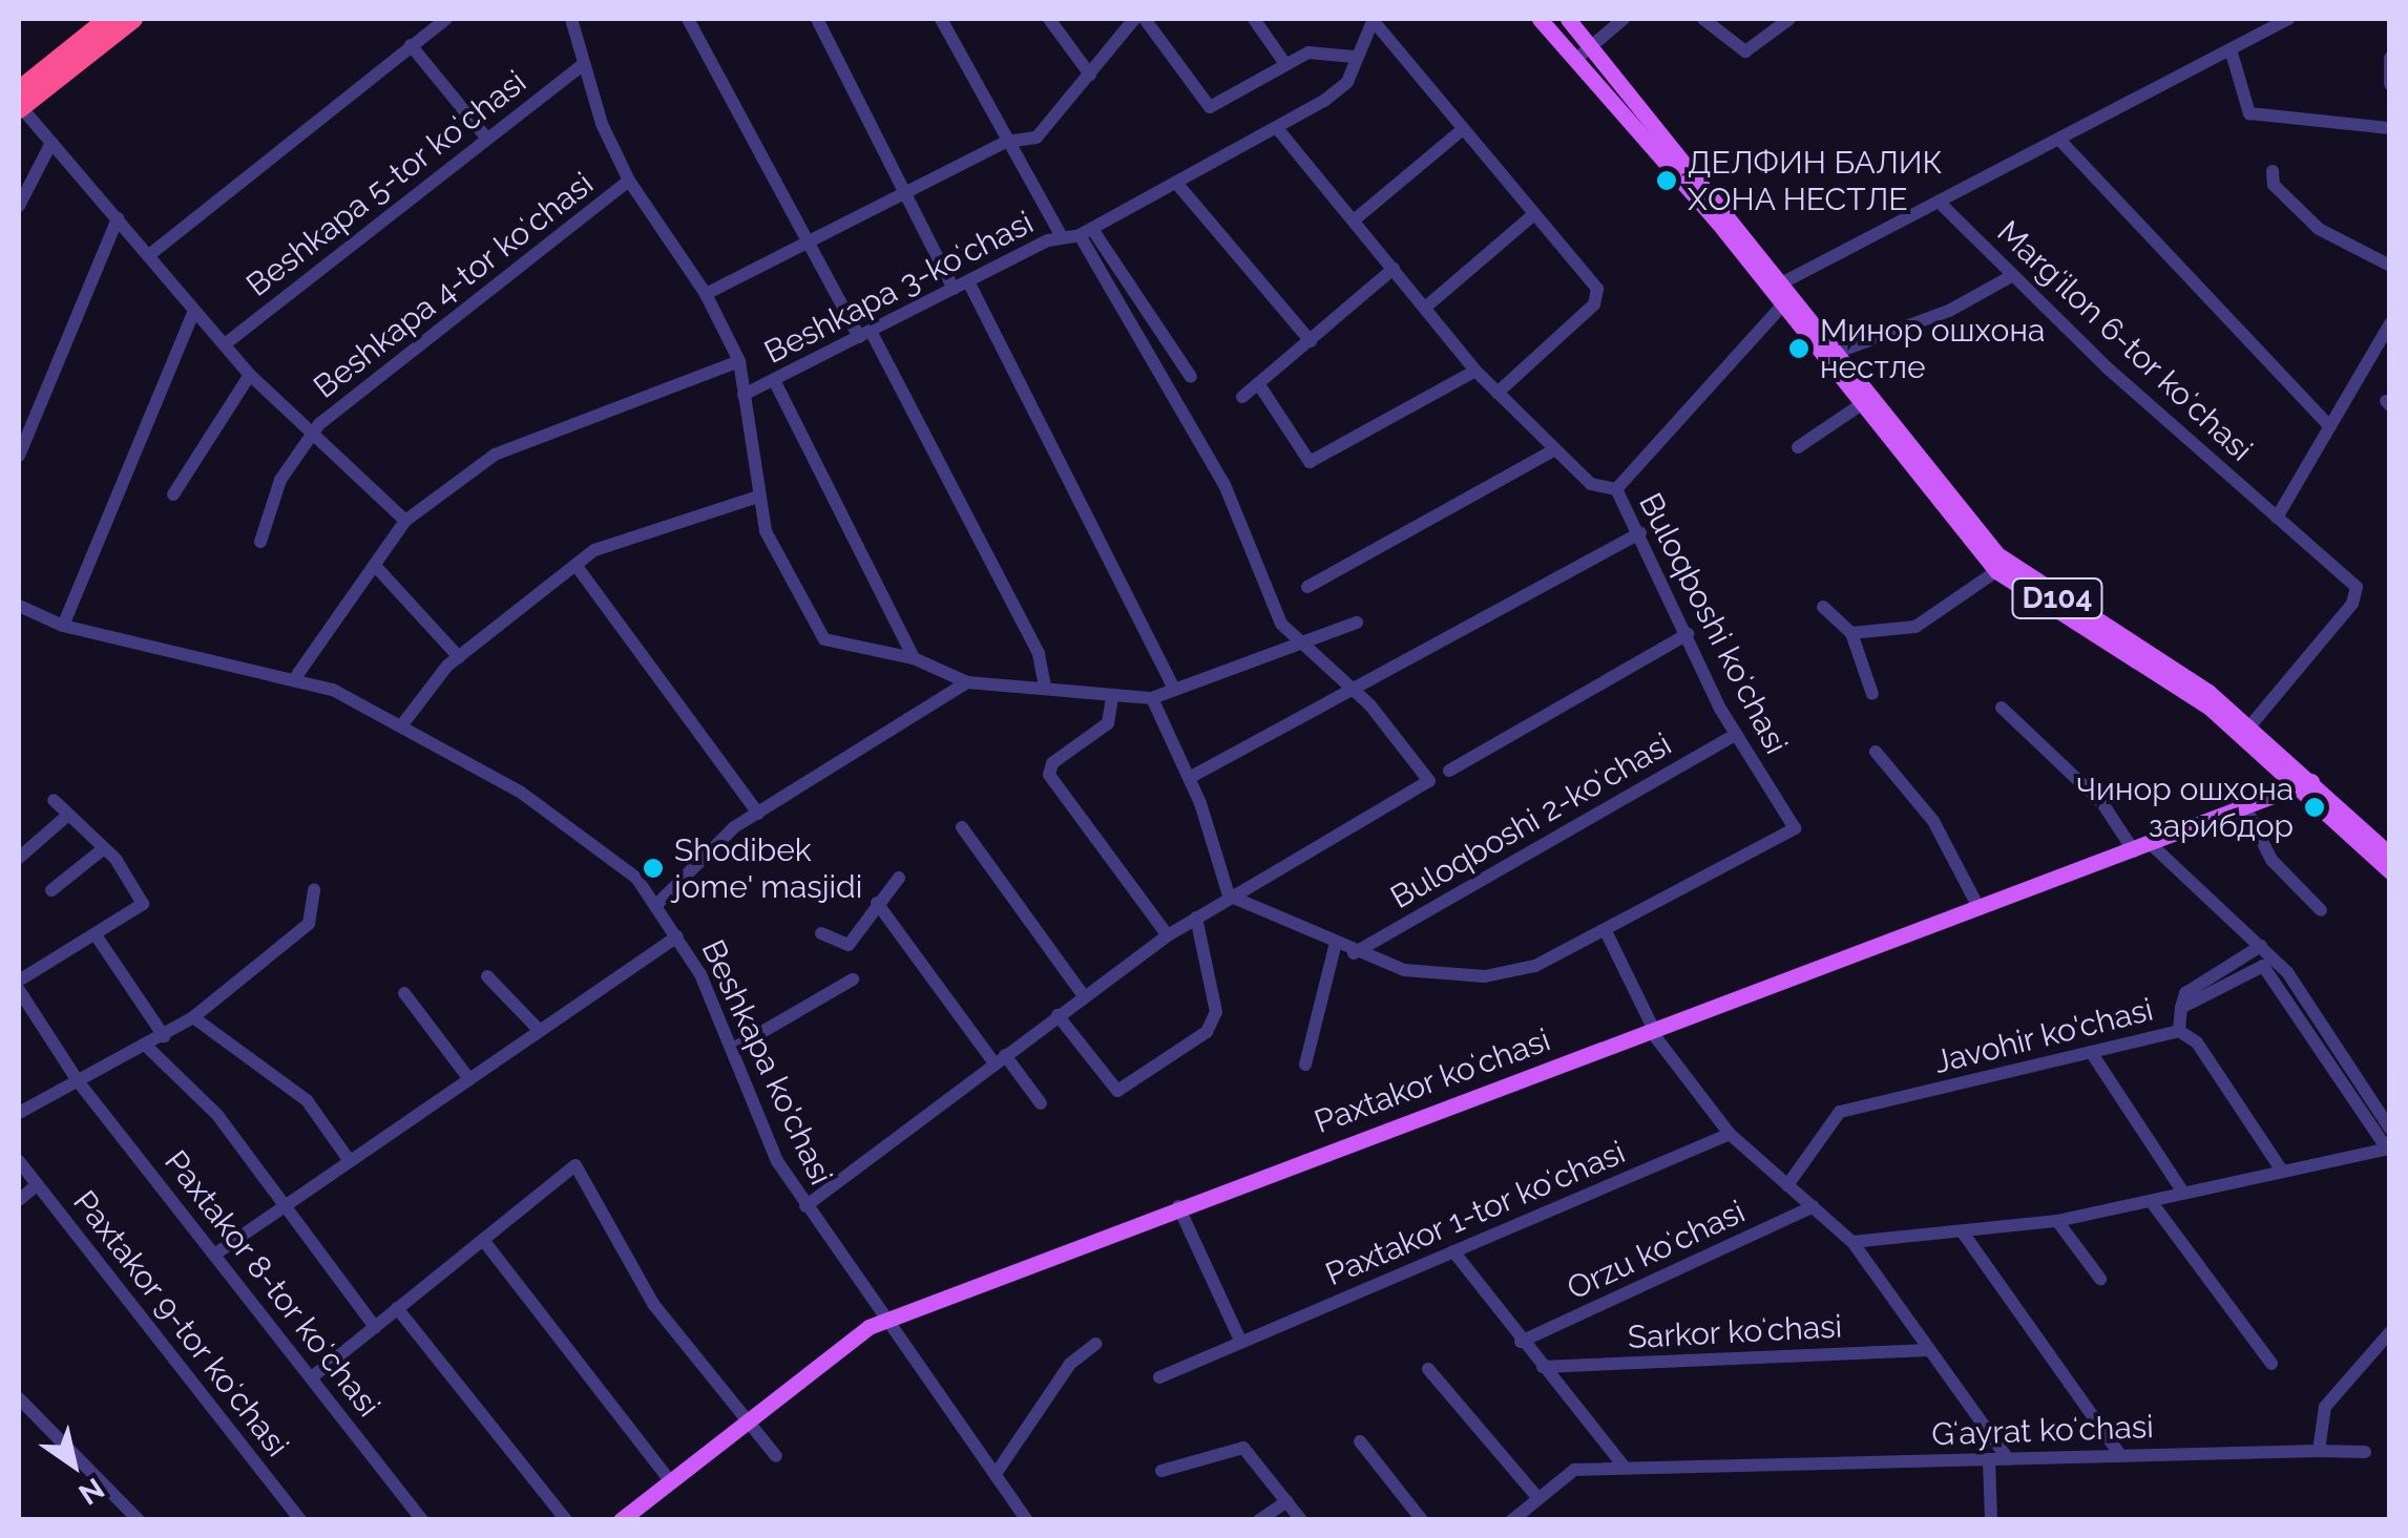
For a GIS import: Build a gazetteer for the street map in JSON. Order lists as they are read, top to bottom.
{
  "streets": {
    "main road": ["D104", "Paxtakor koʻchasi"],
    "street": [
      "Beshkapa 5-tor koʻchasi",
      "Beshkapa 4-tor koʻchasi",
      "Beshkapa 3-koʻchasi",
      "Margʻilon 6-tor koʻchasi",
      "Buloqboshi koʻchasi",
      "Buloqboshi 2-koʻchasi",
      "Javohir ko'chasi",
      "Beshkapa ko'chasi",
      "Paxtakor 1-tor koʻchasi",
      "Orzu koʻchasi",
      "Paxtakor 8-tor koʻchasi",
      "Paxtakor 9-tor koʻchasi",
      "Sarkor koʻchasi",
      "Gʻayrat koʻchasi"
    ]
  },
  "crossings": [
    ["Beshkapa 5-tor koʻchasi", "Beshkapa 4-tor koʻchasi"],
    ["Beshkapa 4-tor koʻchasi", "Beshkapa 3-koʻchasi"],
    ["Margʻilon 6-tor koʻchasi", "D104"],
    ["D104", "Paxtakor koʻchasi"],
    ["Buloqboshi koʻchasi", "Buloqboshi 2-koʻchasi"],
    ["Beshkapa ko'chasi", "Paxtakor koʻchasi"]
  ],
  "places": [
    "ДЕЛФИН БАЛИК ХОНА НЕСТЛЕ",
    "Минор ошхона нестле",
    "Чинор ошхона зарибдор",
    "Shodibek jome' masjidi"
  ],
  "north": "bottom right"
}
